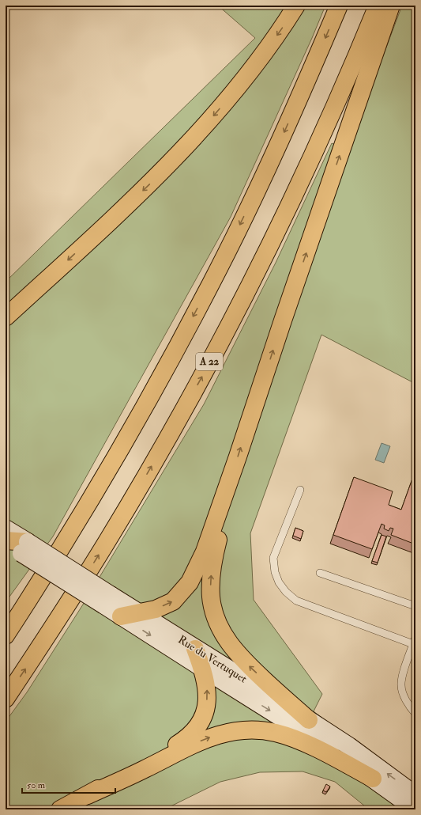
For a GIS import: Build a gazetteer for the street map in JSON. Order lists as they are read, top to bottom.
{
  "streets": {
    "highway": ["A 22"],
    "street": ["Rue du Vertuquet"]
  },
  "scale_bar": "50 m"
}
